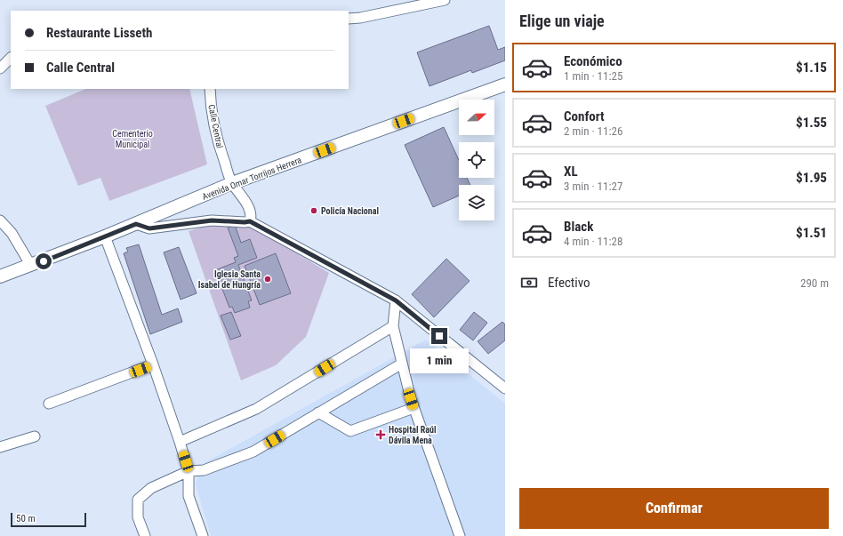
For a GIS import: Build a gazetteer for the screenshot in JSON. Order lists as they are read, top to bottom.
{
  "streets": {
    "main road": ["Avenida Omar Torrijos Herrera"],
    "street": ["Calle Central"]
  },
  "crossings": [
    ["Calle Central", "Avenida Omar Torrijos Herrera"]
  ],
  "parks": ["Cementerio Municipal"],
  "places": {
    "other": ["Policía Nacional", "Iglesia Santa Isabel de Hungría"],
    "health": ["Hospital Raúl Dávila Mena"]
  },
  "scale_bar": "50 m",
  "north": "right",
  "page": {
    "heading": "Elige un viaje",
    "banner": ["Restaurante Lisseth", "Calle Central"],
    "list": [
      {
        "name": "Económico",
        "note": "1 min · 11:25",
        "value": "$1.15"
      },
      {
        "name": "Confort",
        "note": "2 min · 11:26",
        "value": "$1.55"
      },
      {
        "name": "XL",
        "note": "3 min · 11:27",
        "value": "$1.95"
      },
      {
        "name": "Black",
        "note": "4 min · 11:28",
        "value": "$1.51"
      }
    ],
    "pay": ["Efectivo", "290 m"],
    "bubble": "1 min",
    "buttons": "Confirmar",
    "scale": "50 m"
  }
}
